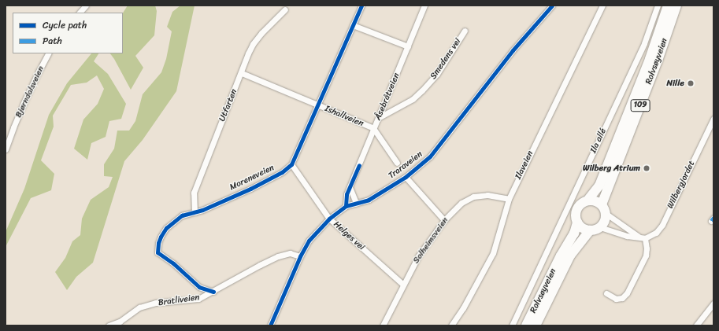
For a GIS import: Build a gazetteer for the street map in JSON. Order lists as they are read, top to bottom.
{
  "streets": {
    "main road": ["Rolvsøyveien", "109"],
    "street": [
      "Smedens vei",
      "Bjørndalsveien",
      "Åsebråtveien",
      "Utfarten",
      "Ishallveien",
      "Ila allé",
      "Traraveien",
      "Ilaveien",
      "Moreneveien",
      "Wilbergjordet",
      "Helges vei",
      "Solheimsveien",
      "Bratliveien"
    ]
  },
  "crossings": [
    ["Smedens vei", "Åsebråtveien"],
    ["Rolvsøyveien", "109"],
    ["Åsebråtveien", "Ishallveien"],
    ["Åsebråtveien", "Traraveien"],
    ["Utfarten", "Ishallveien"],
    ["Utfarten", "Moreneveien"],
    ["Ishallveien", "Moreneveien"],
    ["Traraveien", "Helges vei"],
    ["Traraveien", "Bratliveien"],
    ["Ilaveien", "Solheimsveien"],
    ["Moreneveien", "Helges vei"],
    ["Moreneveien", "Bratliveien"],
    ["Helges vei", "Solheimsveien"]
  ],
  "places": ["Nille", "Wilberg Atrium"],
  "legend": ["Cycle path", "Path"]
}
